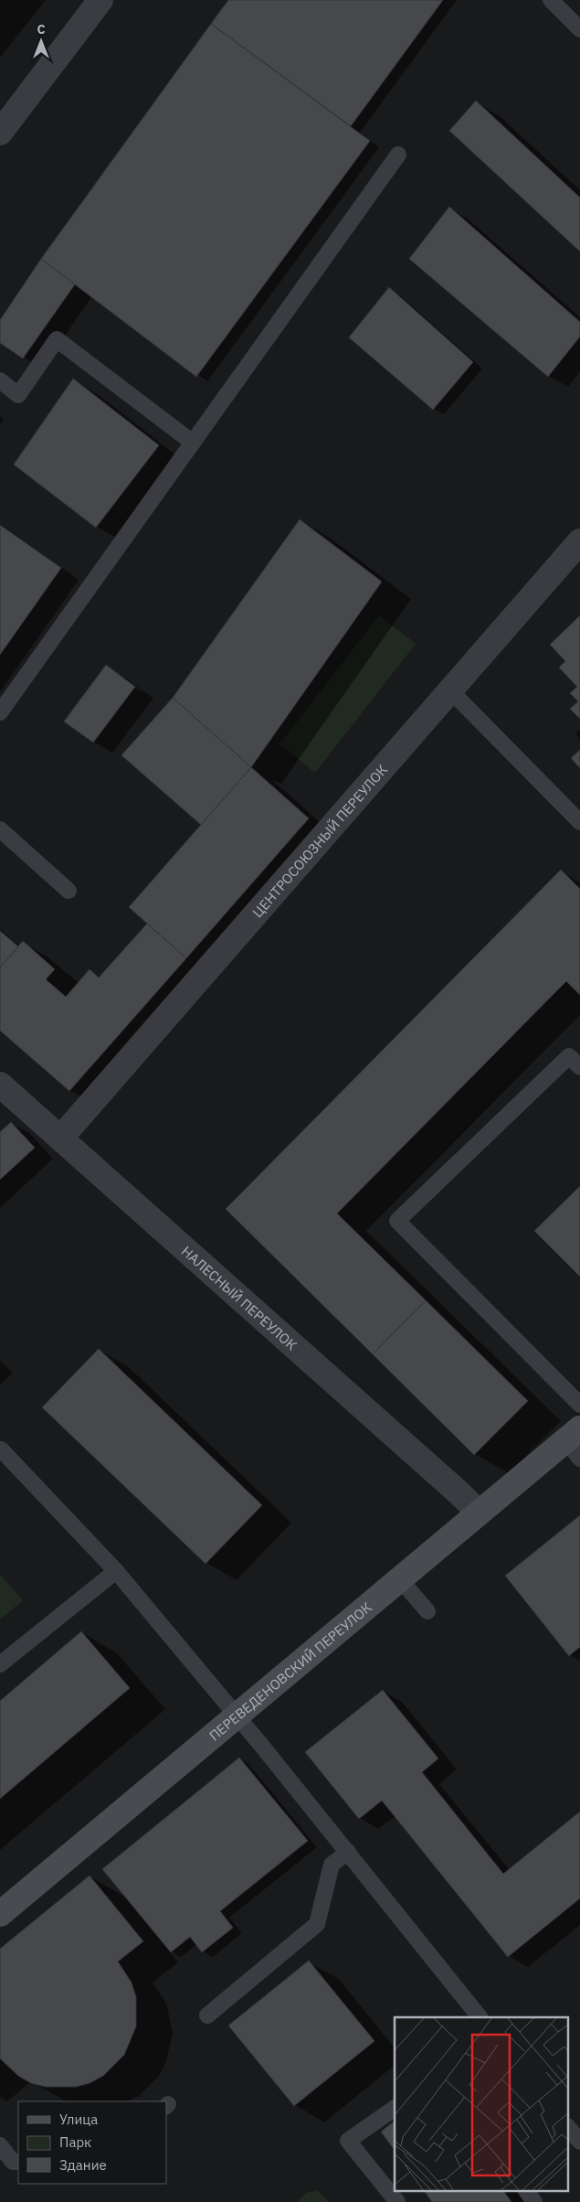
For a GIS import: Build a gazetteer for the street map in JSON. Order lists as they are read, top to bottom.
{
  "streets": {
    "street": ["ЦЕНТРОСОЮЗНЫЙ ПЕРЕУЛОК", "НАЛЕСНЫЙ ПЕРЕУЛОК", "ПЕРЕВЕДЕНОВСКИЙ ПЕРЕУЛОК"]
  },
  "crossings": [
    ["ЦЕНТРОСОЮЗНЫЙ ПЕРЕУЛОК", "НАЛЕСНЫЙ ПЕРЕУЛОК"],
    ["НАЛЕСНЫЙ ПЕРЕУЛОК", "ПЕРЕВЕДЕНОВСКИЙ ПЕРЕУЛОК"]
  ],
  "legend": ["Улица", "Парк", "Здание"],
  "north": "top"
}
